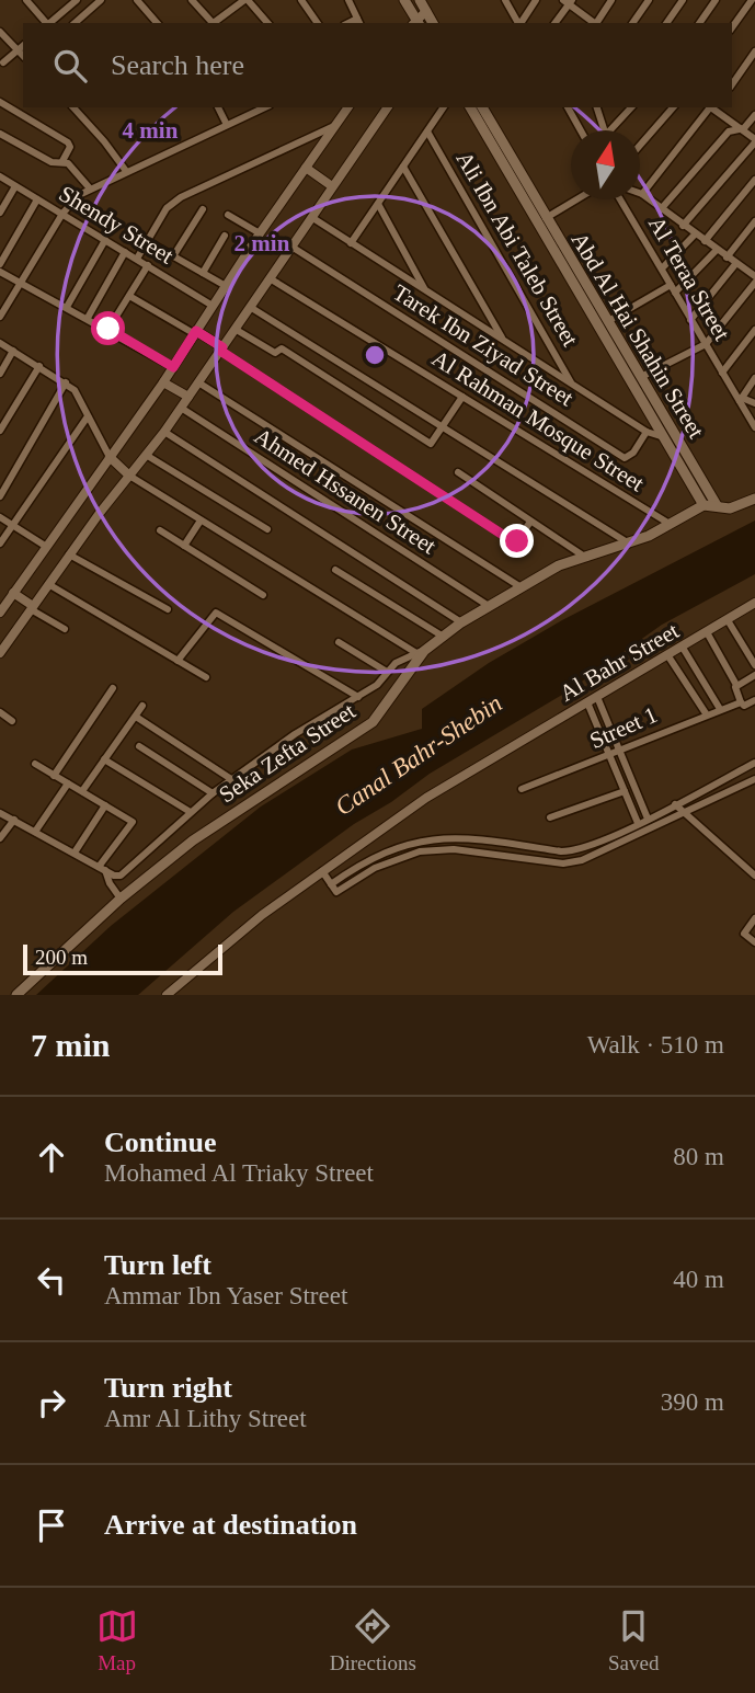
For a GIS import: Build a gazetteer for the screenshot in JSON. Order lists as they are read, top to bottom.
{
  "streets": {
    "main road": ["Abd Al Hai Shahin Street", "Seka Zefta Street"],
    "street": [
      "Shendy Street",
      "Ali Ibn Abi Taleb Street",
      "Al Teraa Street",
      "Tarek Ibn Ziyad Street",
      "Al Rahman Mosque Street",
      "Ahmed Hssanen Street",
      "Al Bahr Street",
      "Street 1"
    ]
  },
  "crossings": [
    ["Abd Al Hai Shahin Street", "Seka Zefta Street"],
    ["Al Rahman Mosque Street", "Seka Zefta Street"],
    ["Ahmed Hssanen Street", "Seka Zefta Street"]
  ],
  "water": ["Canal Bahr-Shebin"],
  "scale_bar": "200 m",
  "north": "top",
  "page": {
    "search": "Search here",
    "scale": "200 m",
    "heading": ["7 min", "Walk · 510 m"],
    "list": [
      ["Continue", "Mohamed Al Triaky Street", "80 m"],
      ["Turn left", "Ammar Ibn Yaser Street", "40 m"],
      ["Turn right", "Amr Al Lithy Street", "390 m"],
      "Arrive at destination"
    ],
    "nav": ["Map", "Directions", "Saved"]
  },
  "rings": ["4 min", "2 min"]
}
